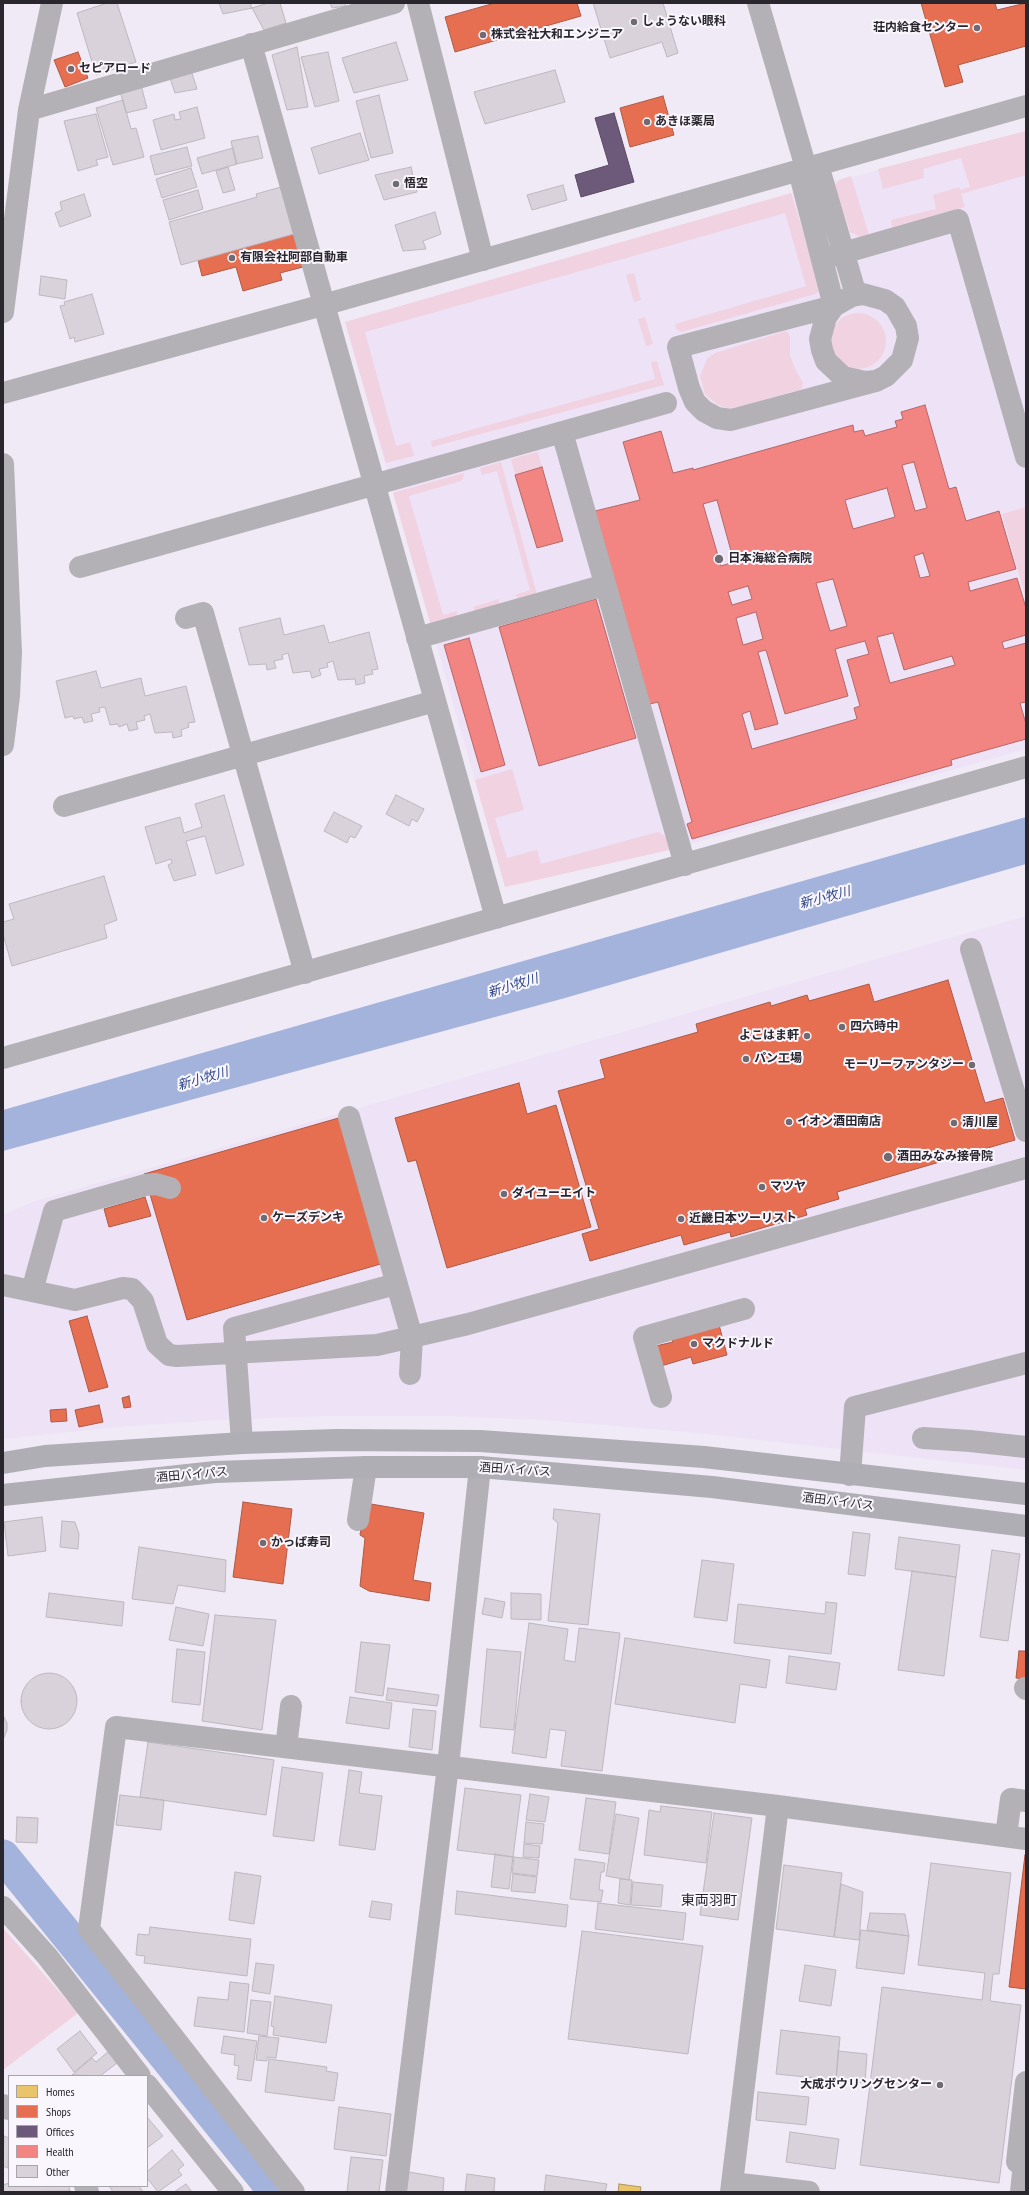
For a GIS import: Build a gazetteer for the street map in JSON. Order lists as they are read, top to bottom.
{
  "streets": {
    "highway": ["酒田バイパス"]
  },
  "districts": ["東両羽町"],
  "water": ["新小牧川"],
  "places": [
    "しょうない眼科",
    "荘内給食センター",
    "株式会社大和エンジニア",
    "セピアロード",
    "あきほ薬局",
    "悟空",
    "有限会社阿部自動車",
    "日本海総合病院",
    "四六時中",
    "よこはま軒",
    "パン工場",
    "モーリーファンタジー",
    "イオン酒田南店",
    "清川屋",
    "酒田みなみ接骨院",
    "マツヤ",
    "ダイユーエイト",
    "ケーズデンキ",
    "近畿日本ツーリスト",
    "マクドナルド",
    "かっぱ寿司",
    "大成ボウリングセンター"
  ],
  "legend": [
    "Homes",
    "Shops",
    "Offices",
    "Health",
    "Other"
  ]
}
